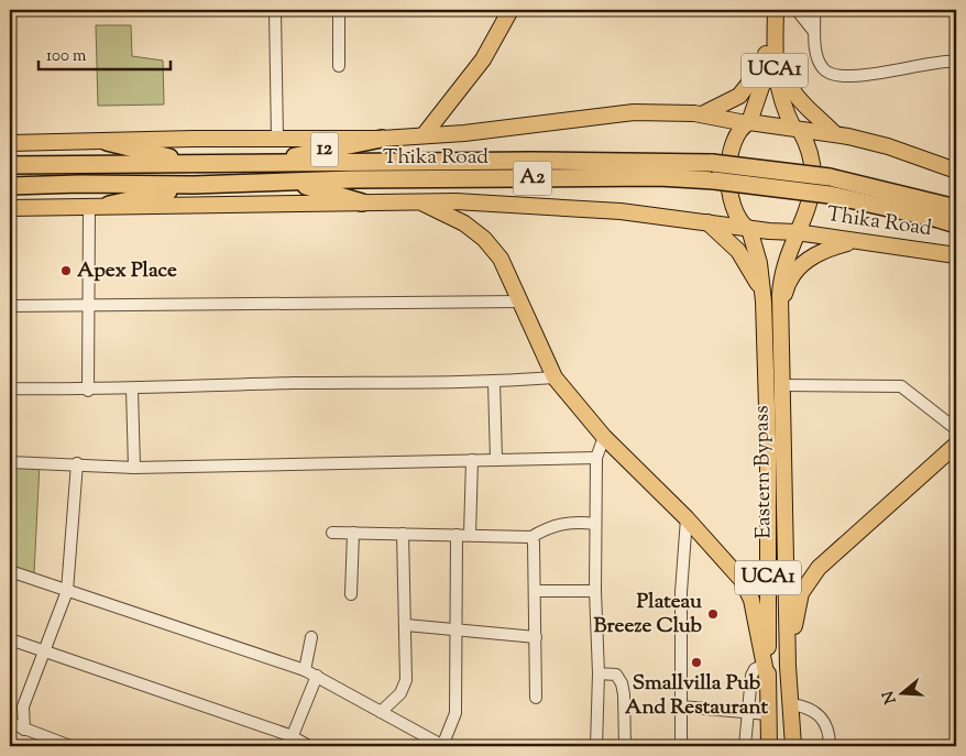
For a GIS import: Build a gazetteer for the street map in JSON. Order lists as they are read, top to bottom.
{
  "streets": {
    "highway": ["12", "Thika Road", "A2"],
    "main road": ["UCA1", "Eastern Bypass"]
  },
  "crossings": [
    ["UCA1", "Thika Road"],
    ["UCA1", "Eastern Bypass"],
    ["12", "Thika Road"],
    ["Thika Road", "Eastern Bypass"]
  ],
  "places": ["Apex Place", "Plateau Breeze Club", "Smallvilla Pub And Restaurant"],
  "scale_bar": "100 m",
  "north": "left"
}
